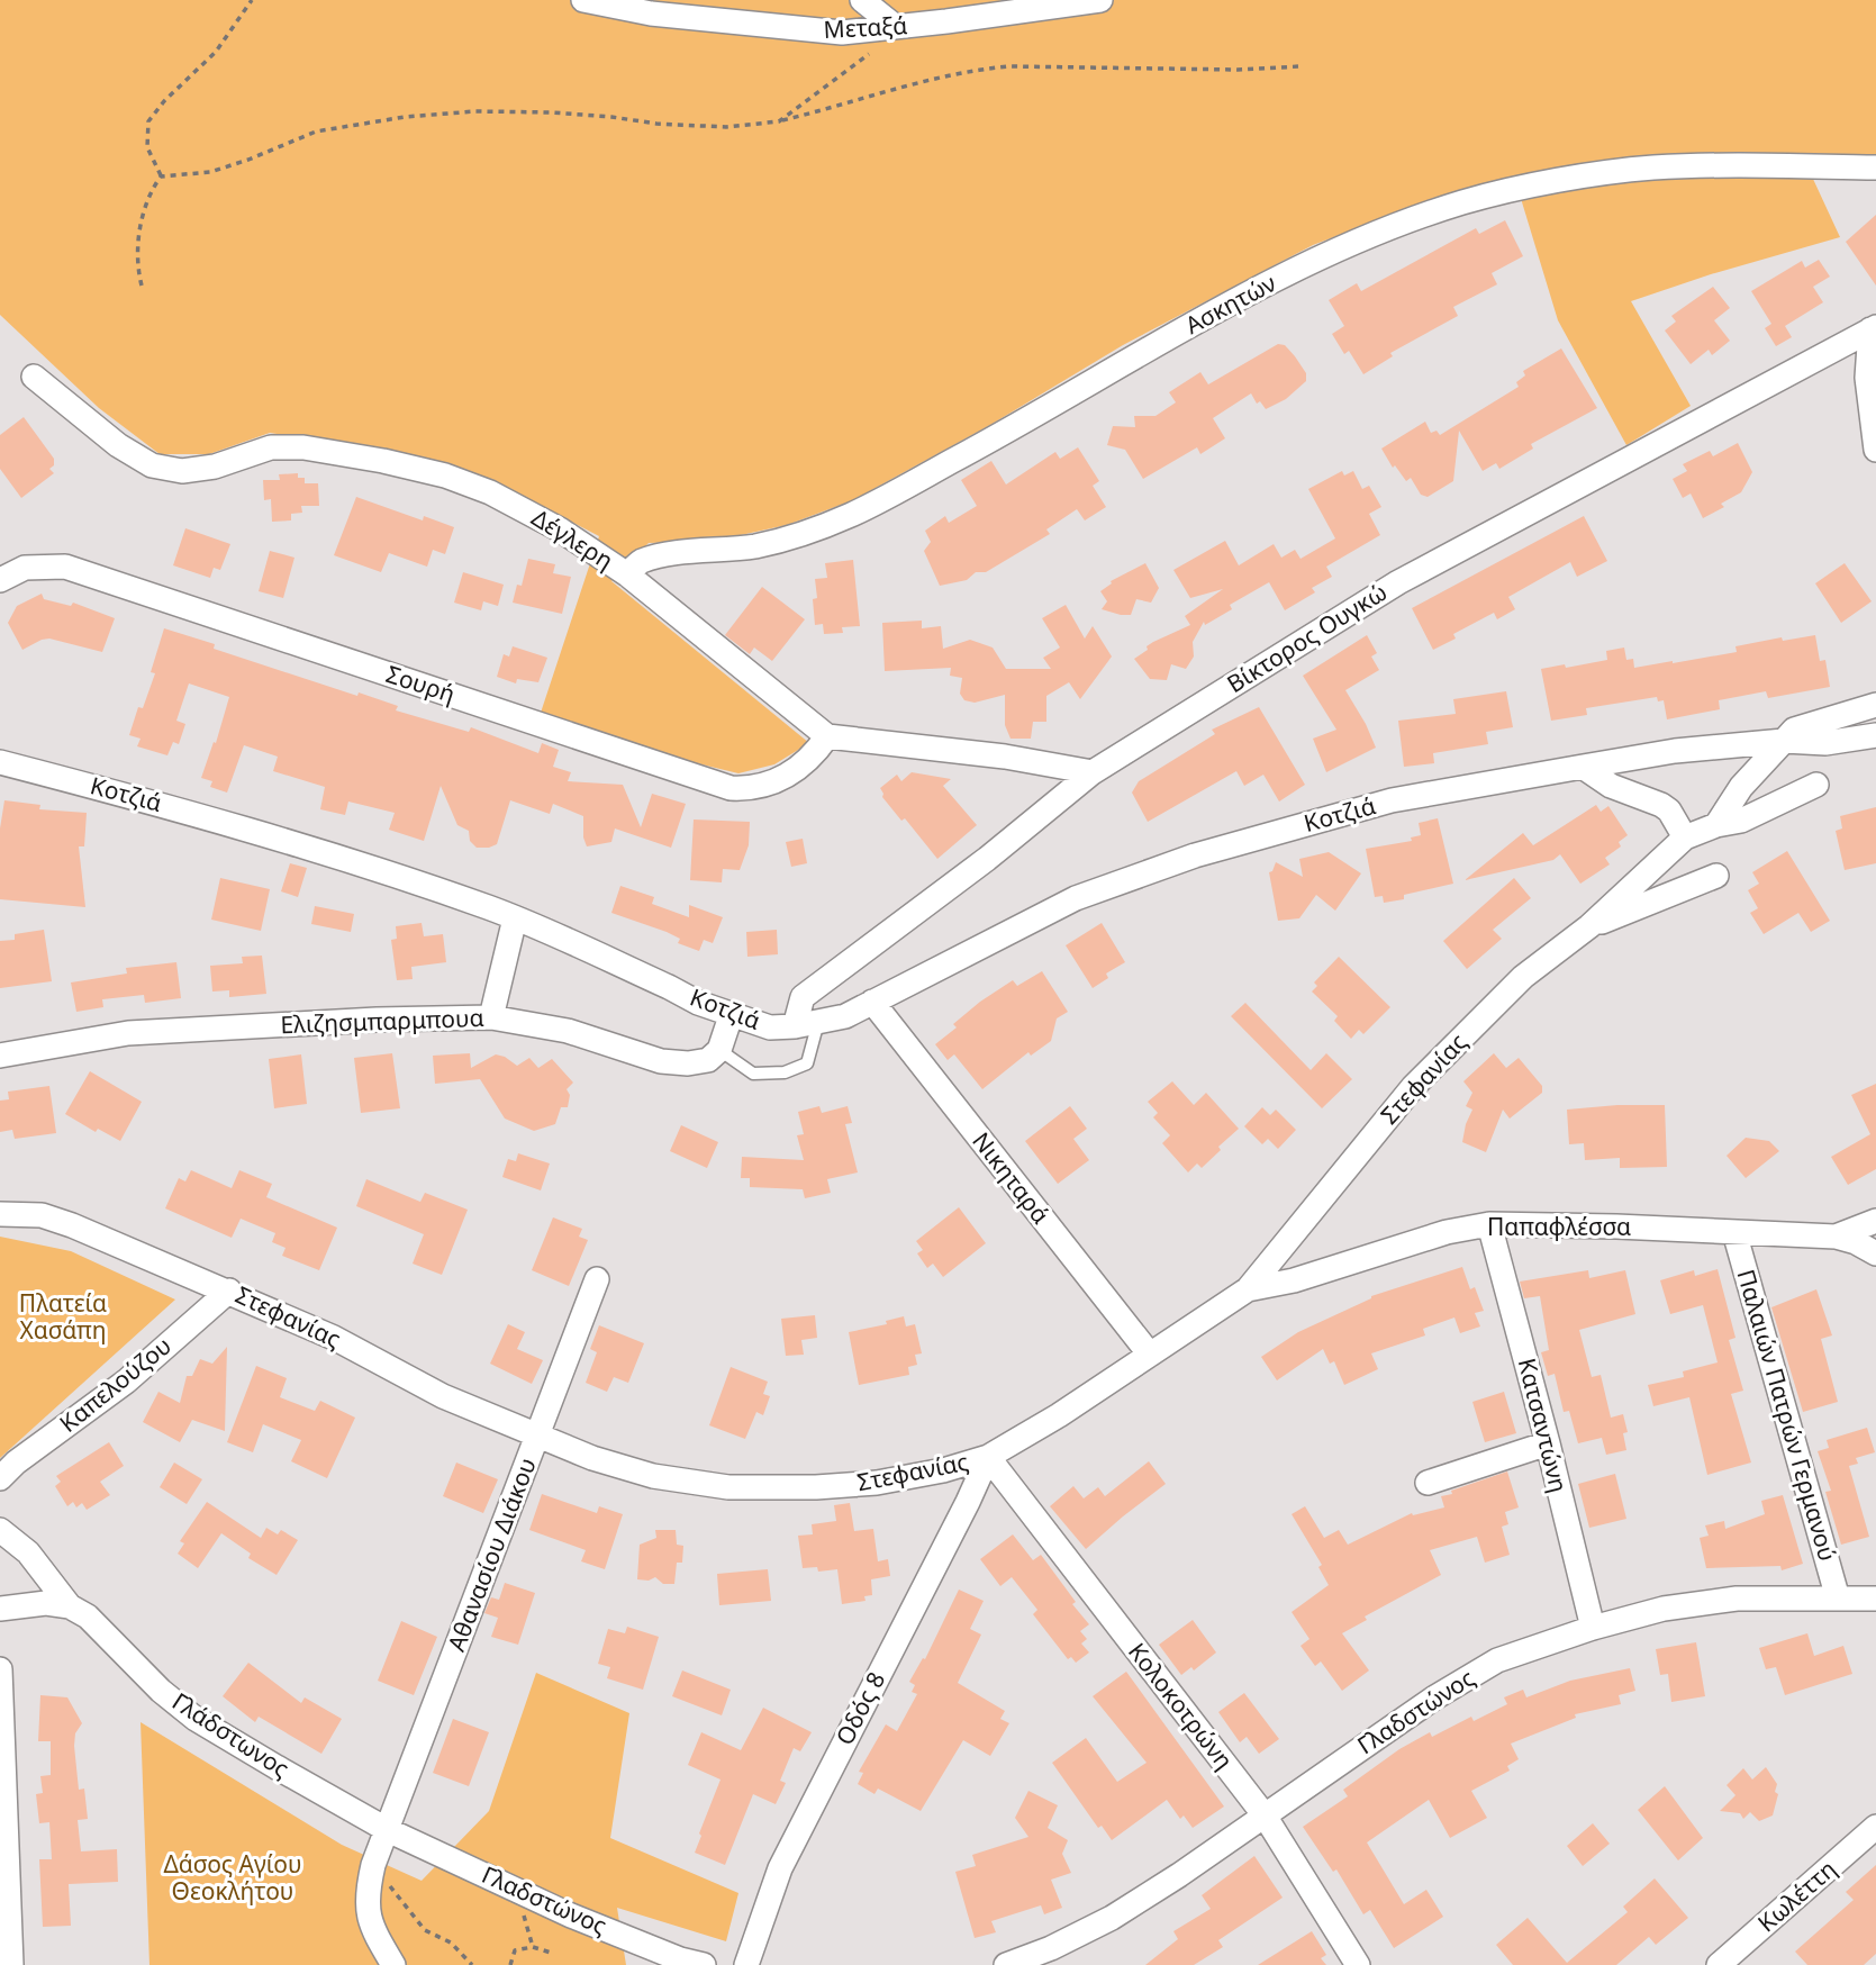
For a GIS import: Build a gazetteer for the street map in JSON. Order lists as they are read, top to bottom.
{
  "streets": {
    "street": [
      "Μεταξά",
      "Ασκητών",
      "Δέγλερη",
      "Βίκτορος Ουγκώ",
      "Σουρή",
      "Κοτζιά",
      "Ελιζησμπαρμπουα",
      "Στεφανίας",
      "Νικηταρά",
      "Παπαφλέσσα",
      "Καπελούζου",
      "Παλαιών Πατρών Γερμανού",
      "Κατσαντώνη",
      "Αθανασίου Διάκου",
      "Κολοκοτρώνη",
      "Οδός 8",
      "Γλαδστώνος",
      "Γλάδστωνος",
      "Κωλέττη"
    ]
  },
  "crossings": [
    ["Ασκητών", "Δέγλερη"],
    ["Δέγλερη", "Σουρή"],
    ["Βίκτορος Ουγκώ", "Κοτζιά"],
    ["Κοτζιά", "Νικηταρά"],
    ["Στεφανίας", "Νικηταρά"],
    ["Στεφανίας", "Παπαφλέσσα"],
    ["Στεφανίας", "Καπελούζου"],
    ["Στεφανίας", "Αθανασίου Διάκου"],
    ["Στεφανίας", "Κολοκοτρώνη"],
    ["Στεφανίας", "Οδός 8"],
    ["Παπαφλέσσα", "Παλαιών Πατρών Γερμανού"],
    ["Παπαφλέσσα", "Κατσαντώνη"],
    ["Παλαιών Πατρών Γερμανού", "Γλαδστώνος"],
    ["Κατσαντώνη", "Γλαδστώνος"],
    ["Αθανασίου Διάκου", "Γλαδστώνος"],
    ["Αθανασίου Διάκου", "Γλάδστωνος"],
    ["Κολοκοτρώνη", "Οδός 8"],
    ["Κολοκοτρώνη", "Γλαδστώνος"],
    ["Γλαδστώνος", "Γλάδστωνος"]
  ],
  "parks": ["Πλατεία Χασάπη", "Δάσος Αγίου Θεοκλήτου"]
}
